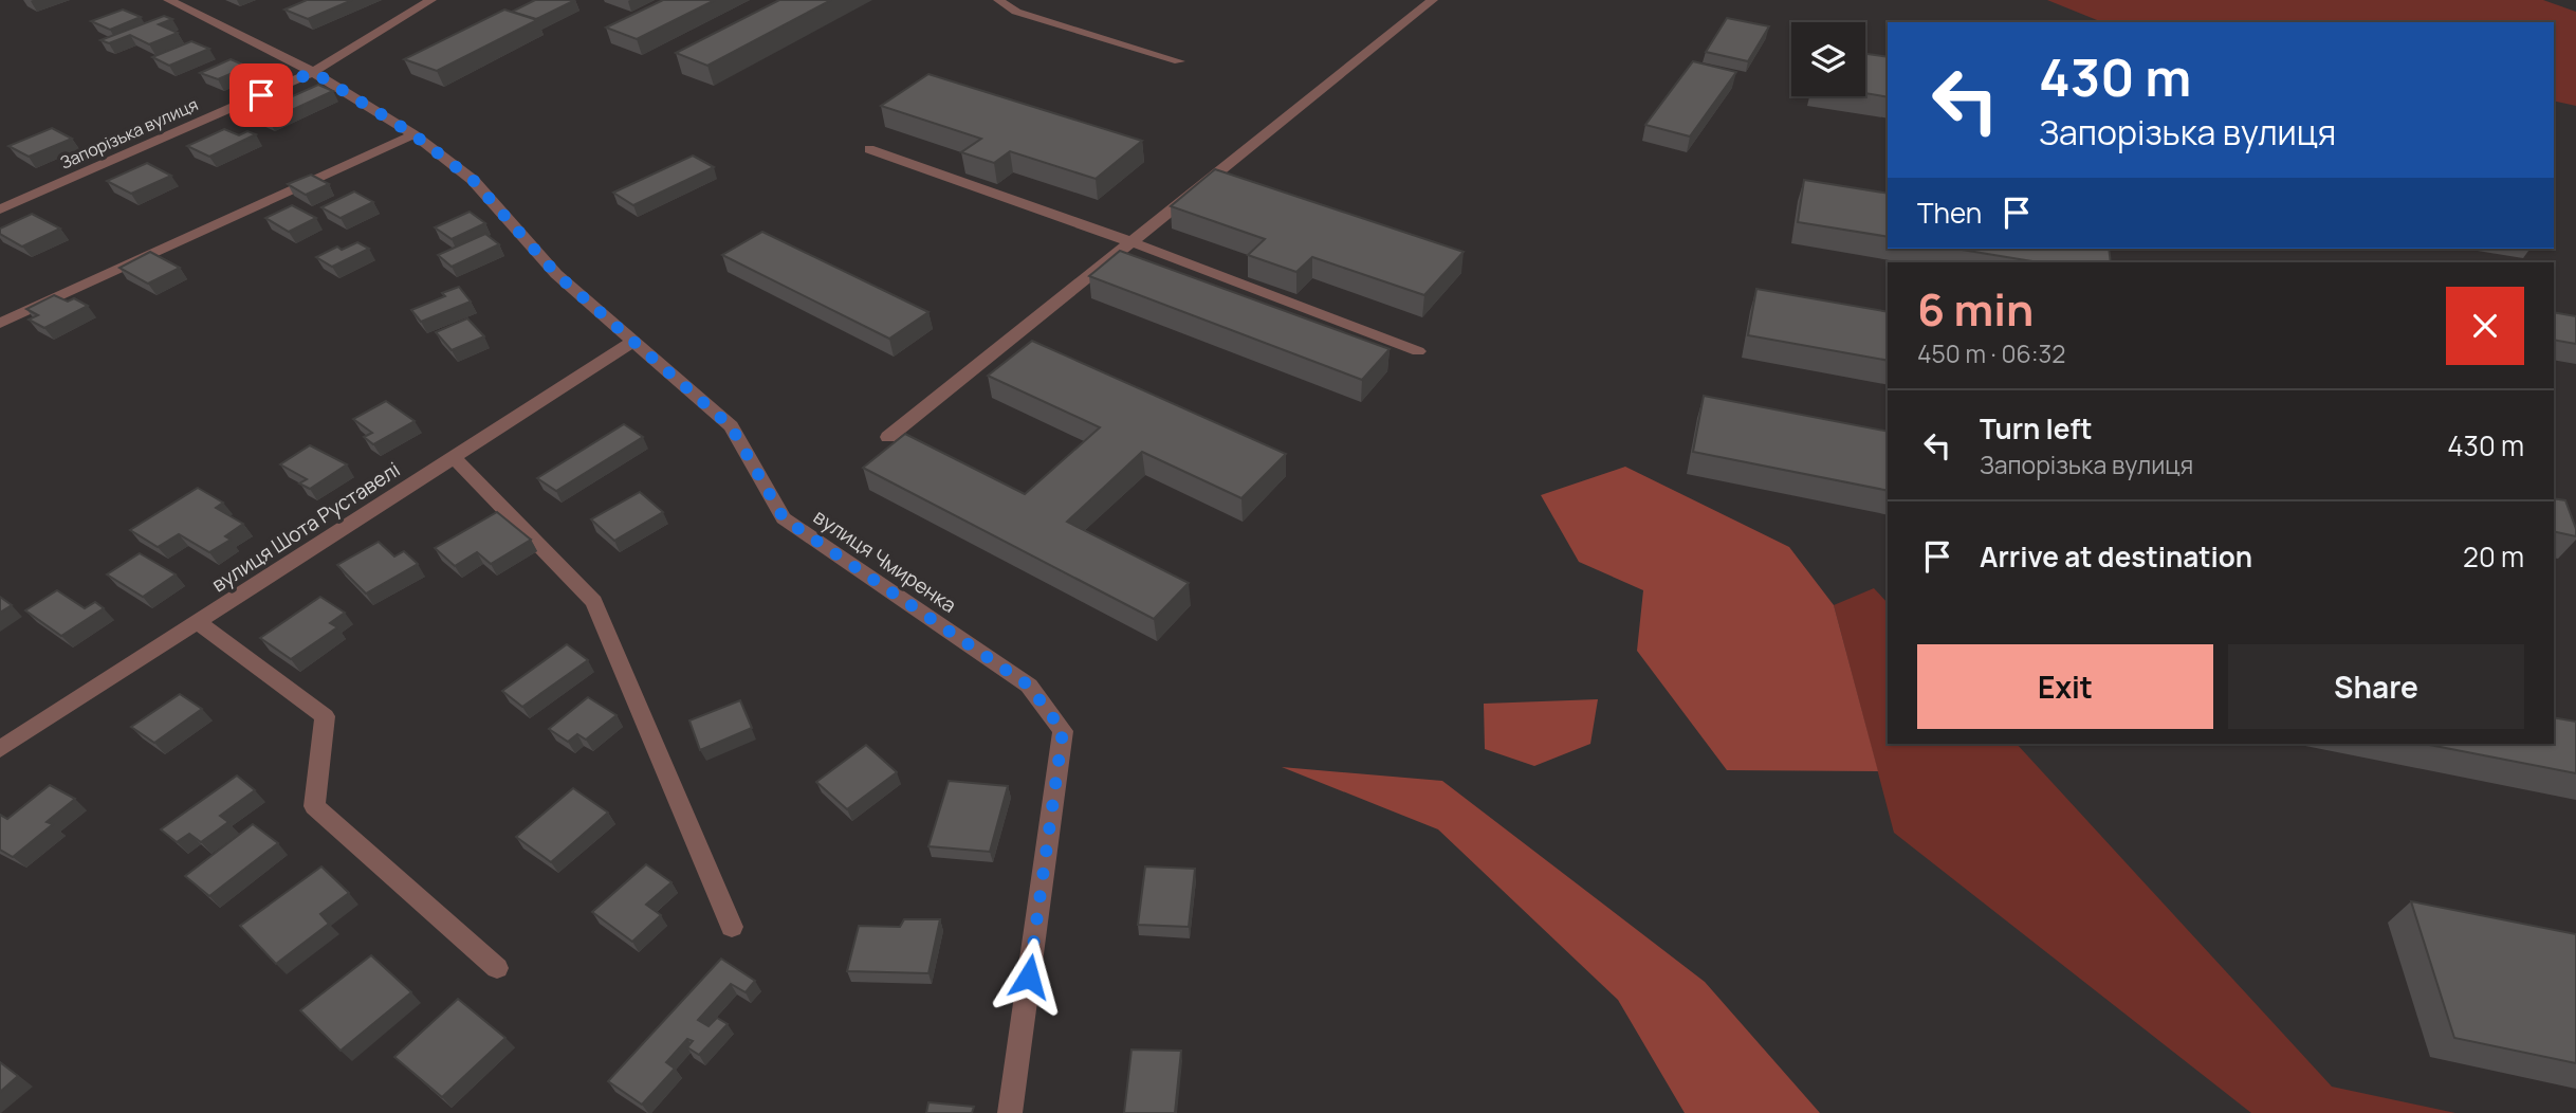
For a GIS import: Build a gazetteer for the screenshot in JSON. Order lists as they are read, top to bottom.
{
  "streets": {
    "street": ["Запорізька вулиця", "вулиця Шота Руставелі", "вулиця Чмиренка"]
  },
  "crossings": [
    ["Запорізька вулиця", "вулиця Чмиренка"],
    ["вулиця Шота Руставелі", "вулиця Чмиренка"]
  ],
  "page": {
    "turn": ["430 m", "Запорізька вулиця"],
    "then": "Then",
    "heading": ["6 min", "450 m · 06:32"],
    "list": [
      {
        "name": "Turn left",
        "note": "Запорізька вулиця",
        "value": "430 m"
      },
      {
        "name": "Arrive at destination",
        "value": "20 m"
      }
    ],
    "buttons": ["Exit", "Share"]
  }
}
